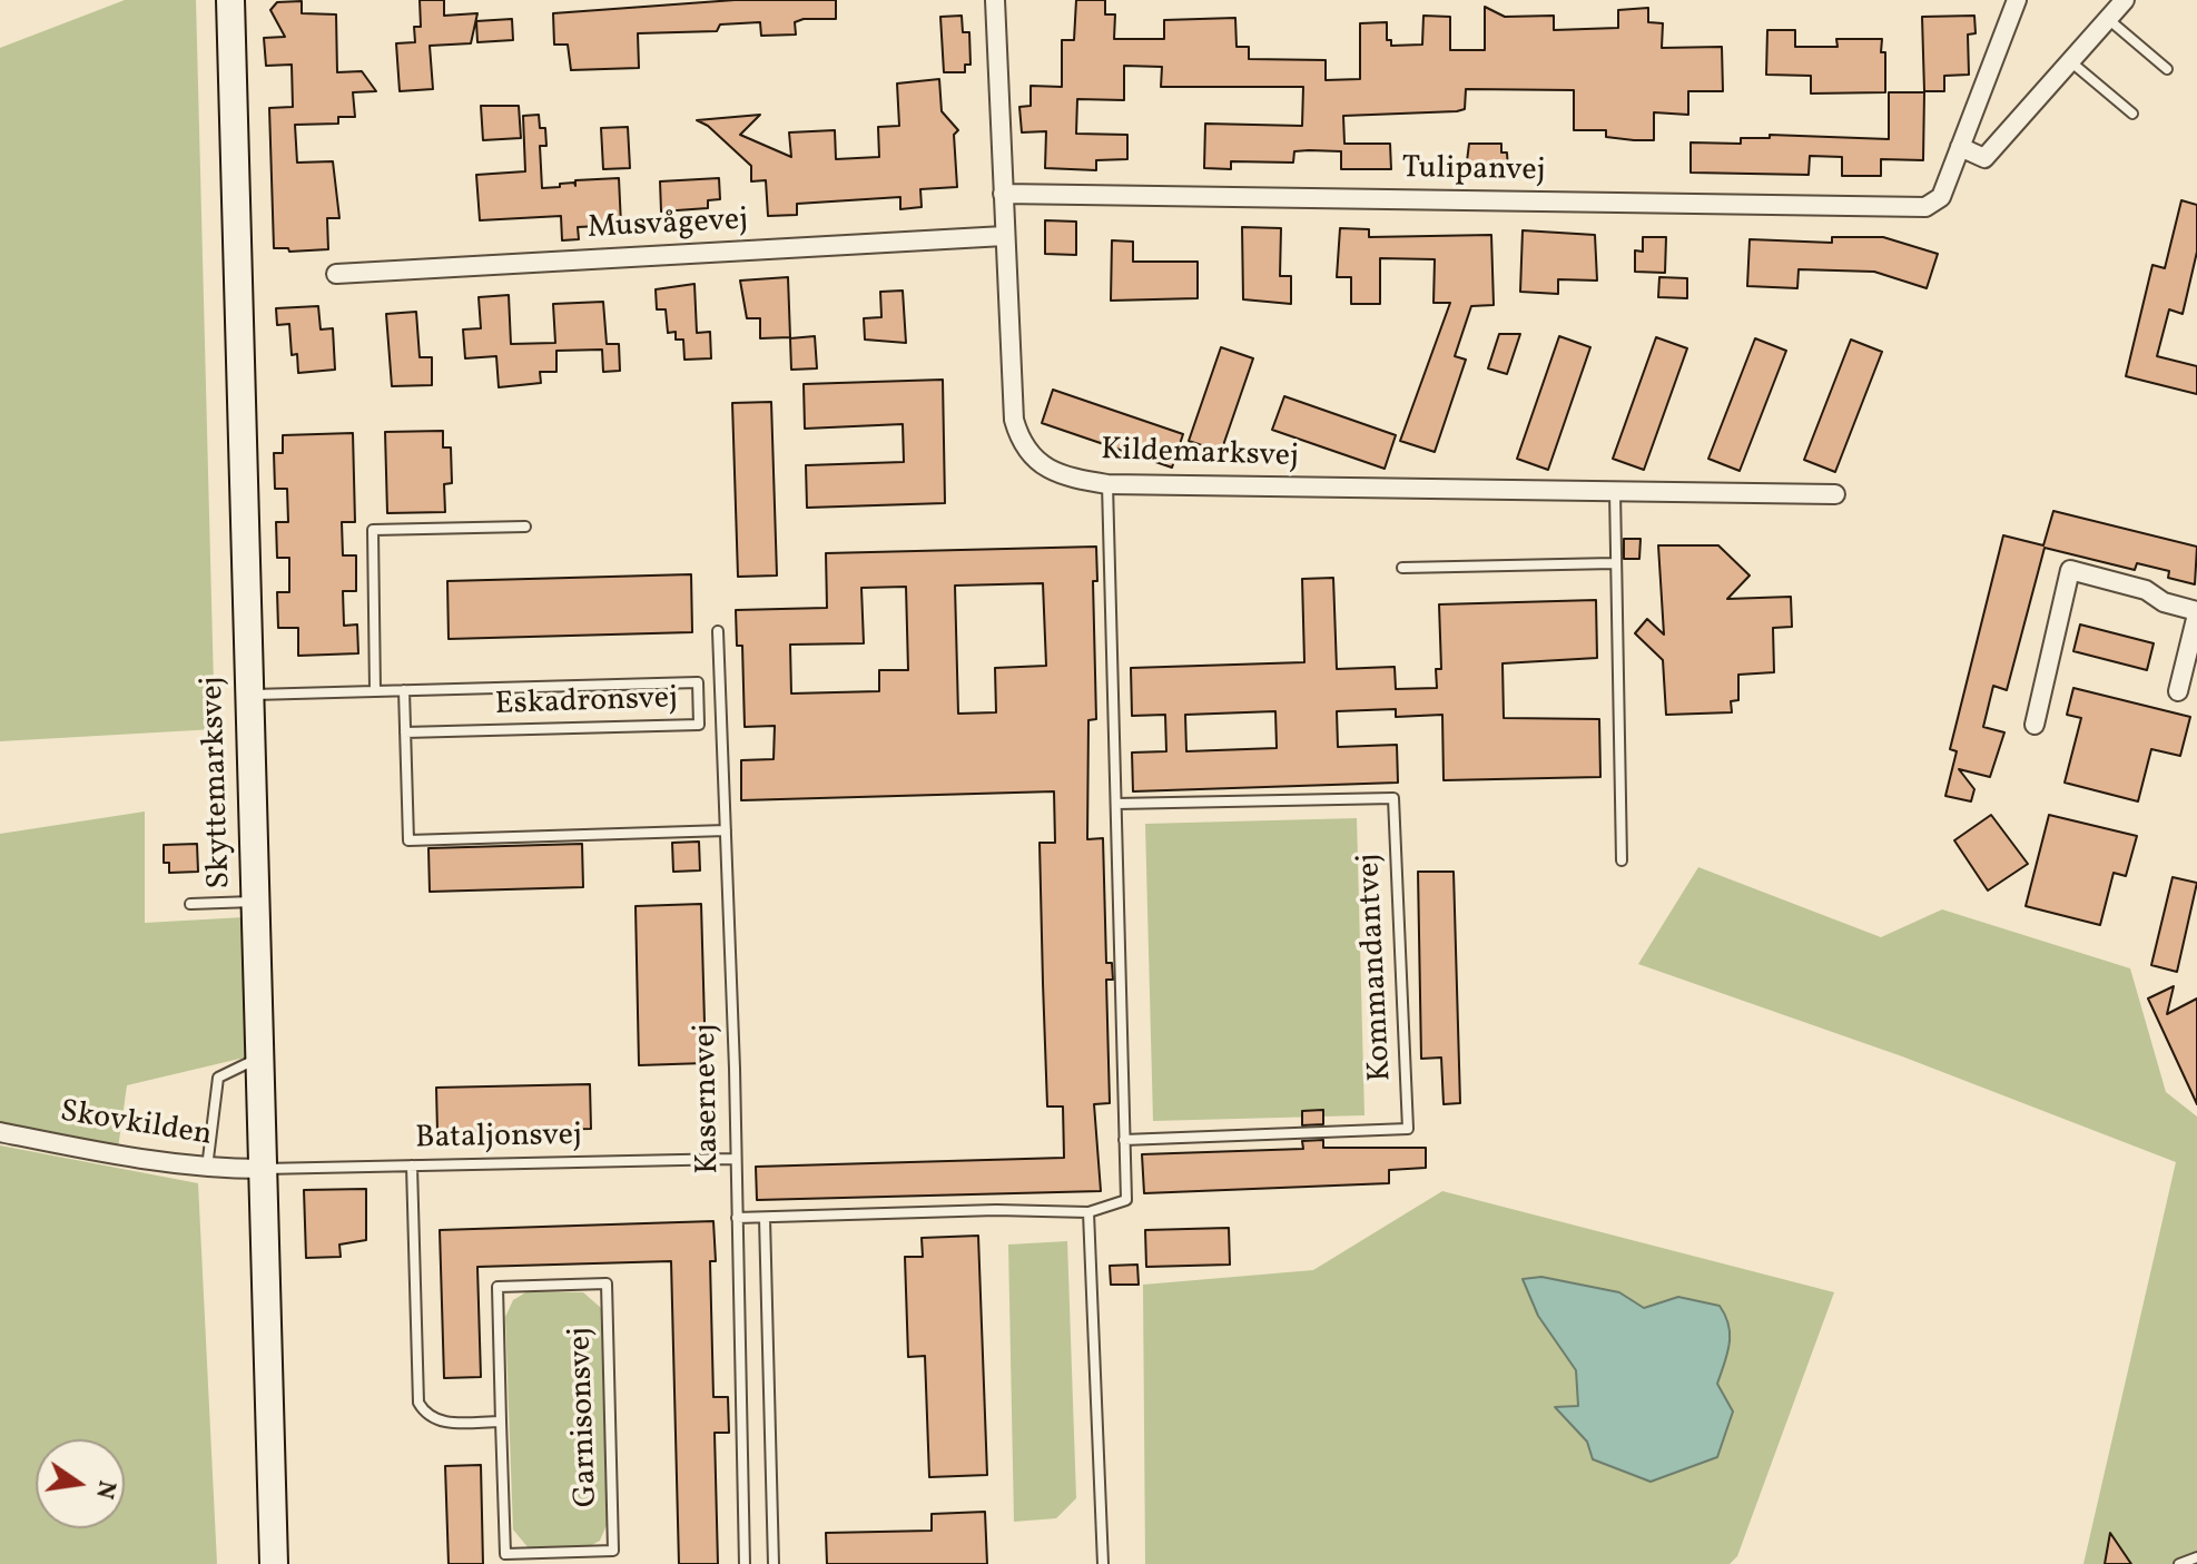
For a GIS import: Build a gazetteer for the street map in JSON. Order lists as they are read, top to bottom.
{
  "streets": {
    "street": [
      "Tulipanvej",
      "Musvågevej",
      "Kildemarksvej",
      "Skyttemarksvej",
      "Skovkilden"
    ],
    "lane": [
      "Eskadronsvej",
      "Kommandantvej",
      "Kasernevej",
      "Bataljonsvej",
      "Garnisonsvej"
    ]
  },
  "crossings": [
    ["Tulipanvej", "Kildemarksvej"],
    ["Musvågevej", "Kildemarksvej"],
    ["Eskadronsvej", "Skyttemarksvej"],
    ["Skyttemarksvej", "Skovkilden"],
    ["Skyttemarksvej", "Bataljonsvej"],
    ["Kasernevej", "Bataljonsvej"],
    ["Skovkilden", "Bataljonsvej"]
  ],
  "north": "right"
}
